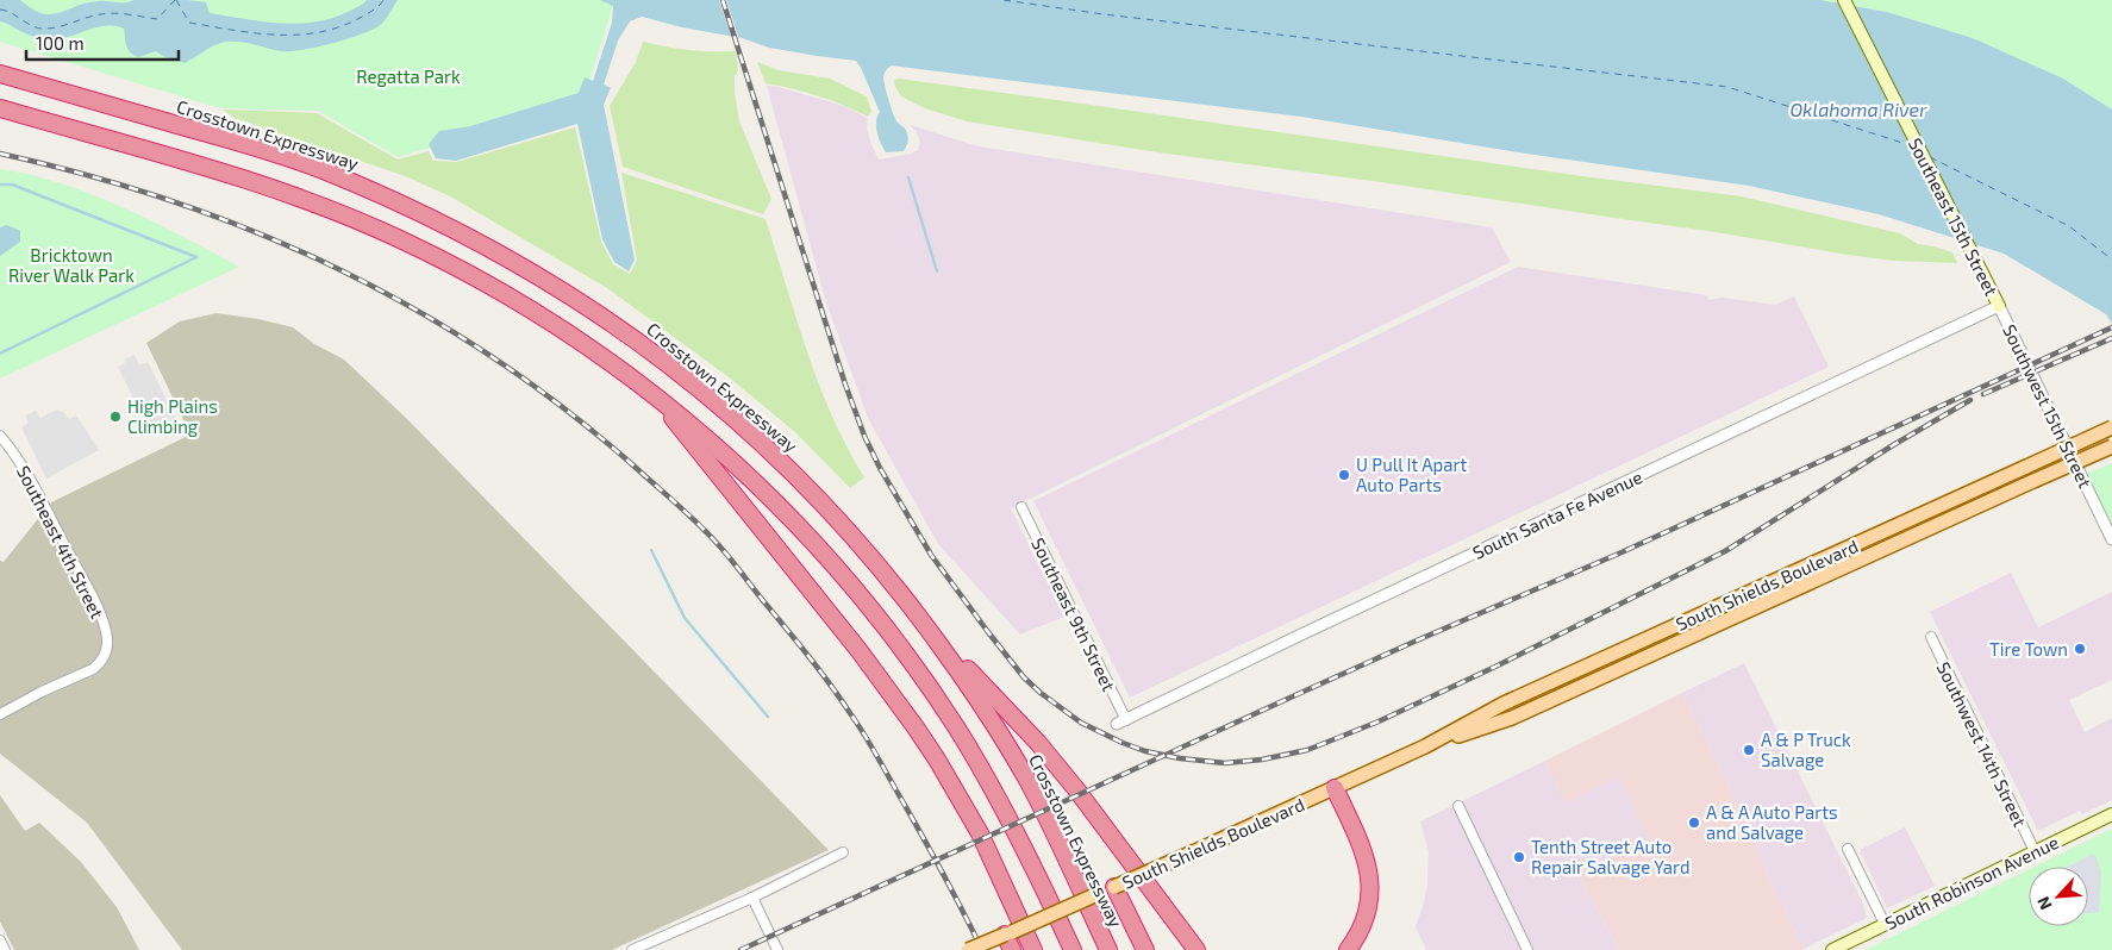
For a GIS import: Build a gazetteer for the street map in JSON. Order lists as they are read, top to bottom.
{
  "streets": {
    "highway": ["Crosstown Expressway"],
    "main road": ["Southeast 15th Street", "South Shields Boulevard", "South Robinson Avenue"],
    "street": [
      "Southwest 15th Street",
      "South Santa Fe Avenue",
      "Southeast 4th Street",
      "Southeast 9th Street",
      "Southwest 14th Street"
    ]
  },
  "crossings": [
    ["Southeast 15th Street", "Southwest 15th Street"],
    ["Southeast 15th Street", "South Santa Fe Avenue"],
    ["Southwest 15th Street", "South Santa Fe Avenue"],
    ["South Santa Fe Avenue", "Southeast 9th Street"],
    ["Southwest 14th Street", "South Robinson Avenue"]
  ],
  "water": ["Oklahoma River"],
  "parks": ["Regatta Park", "Bricktown River Walk Park"],
  "places": [
    "High Plains Climbing",
    "U Pull It Apart Auto Parts",
    "Tire Town",
    "A & P Truck Salvage",
    "A & A Auto Parts and Salvage",
    "Tenth Street Auto Repair Salvage Yard"
  ],
  "scale_bar": "100 m",
  "north": "bottom left"
}
